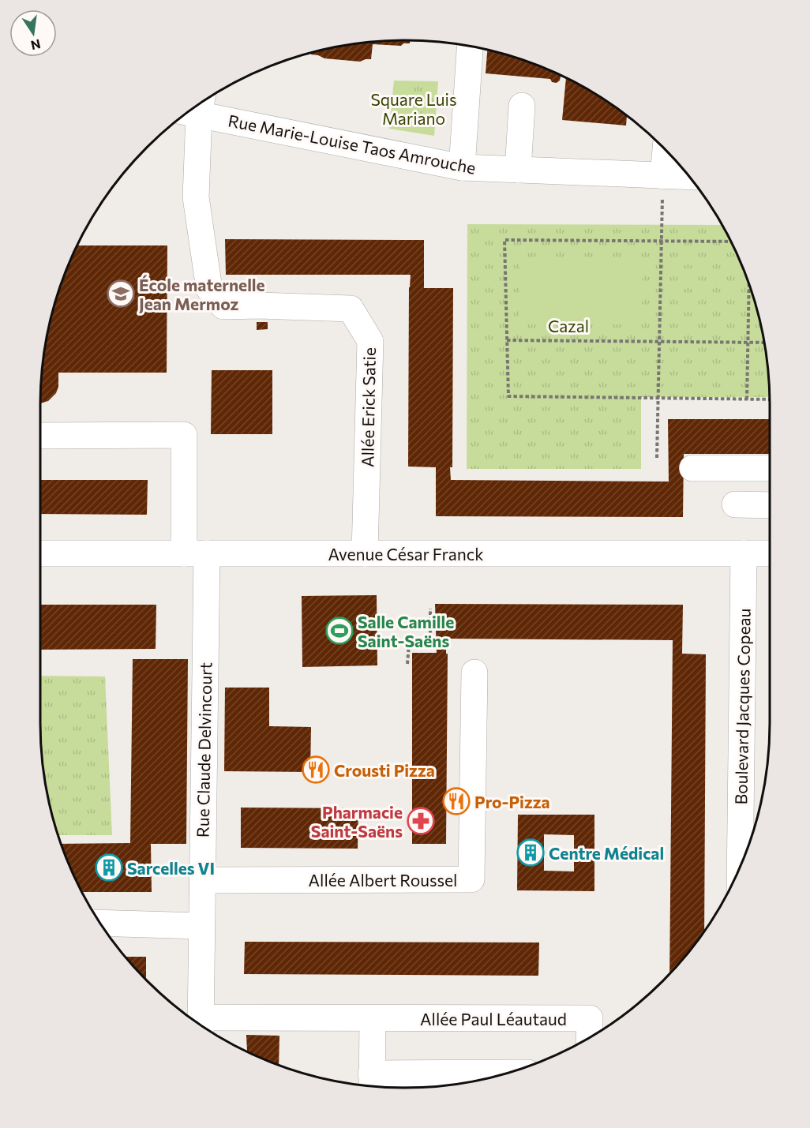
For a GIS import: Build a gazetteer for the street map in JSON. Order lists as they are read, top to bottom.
{
  "streets": {
    "street": [
      "Rue Marie-Louise Taos Amrouche",
      "Allée Erick Satie",
      "Avenue César Franck",
      "Boulevard Jacques Copeau",
      "Rue Claude Delvincourt",
      "Allée Albert Roussel",
      "Allée Paul Léautaud"
    ]
  },
  "crossings": [
    ["Allée Erick Satie", "Avenue César Franck"],
    ["Avenue César Franck", "Boulevard Jacques Copeau"],
    ["Avenue César Franck", "Rue Claude Delvincourt"],
    ["Rue Claude Delvincourt", "Allée Albert Roussel"],
    ["Rue Claude Delvincourt", "Allée Paul Léautaud"]
  ],
  "parks": ["Square Luis Mariano", "Cazal"],
  "places": {
    "school or university": ["École maternelle Jean Mermoz"],
    "sports": ["Salle Camille Saint-Saëns"],
    "restaurant": ["Crousti Pizza", "Pro-Pizza"],
    "pharmacy": ["Pharmacie Saint-Saëns"],
    "building": ["Centre Médical", "Sarcelles VI"]
  },
  "north": "bottom"
}
